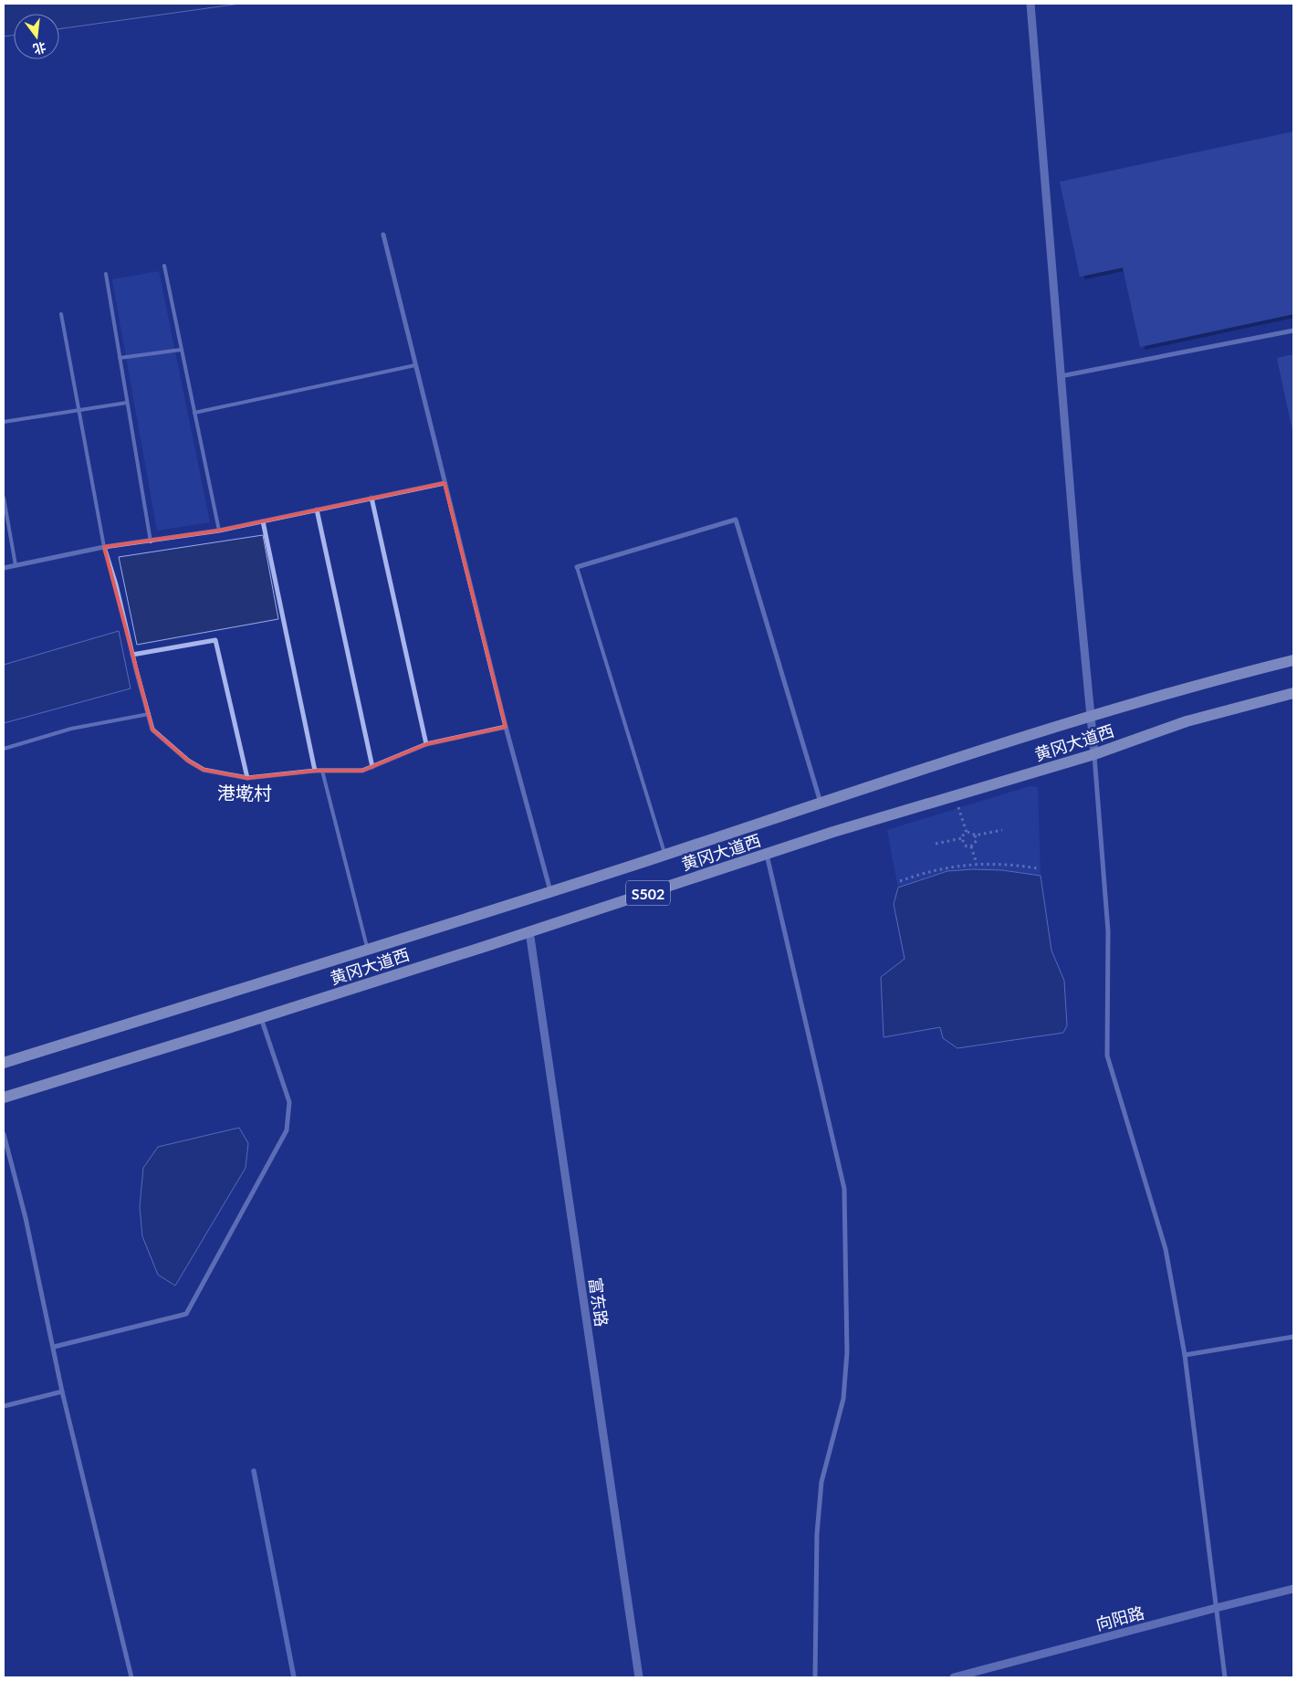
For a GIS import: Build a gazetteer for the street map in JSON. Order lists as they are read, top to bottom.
{
  "streets": {
    "main road": ["黄冈大道西", "S502"],
    "street": ["富东路", "向阳路"]
  },
  "crossings": [
    ["黄冈大道西", "富东路"]
  ],
  "districts": ["港墘村"],
  "north": "bottom"
}
